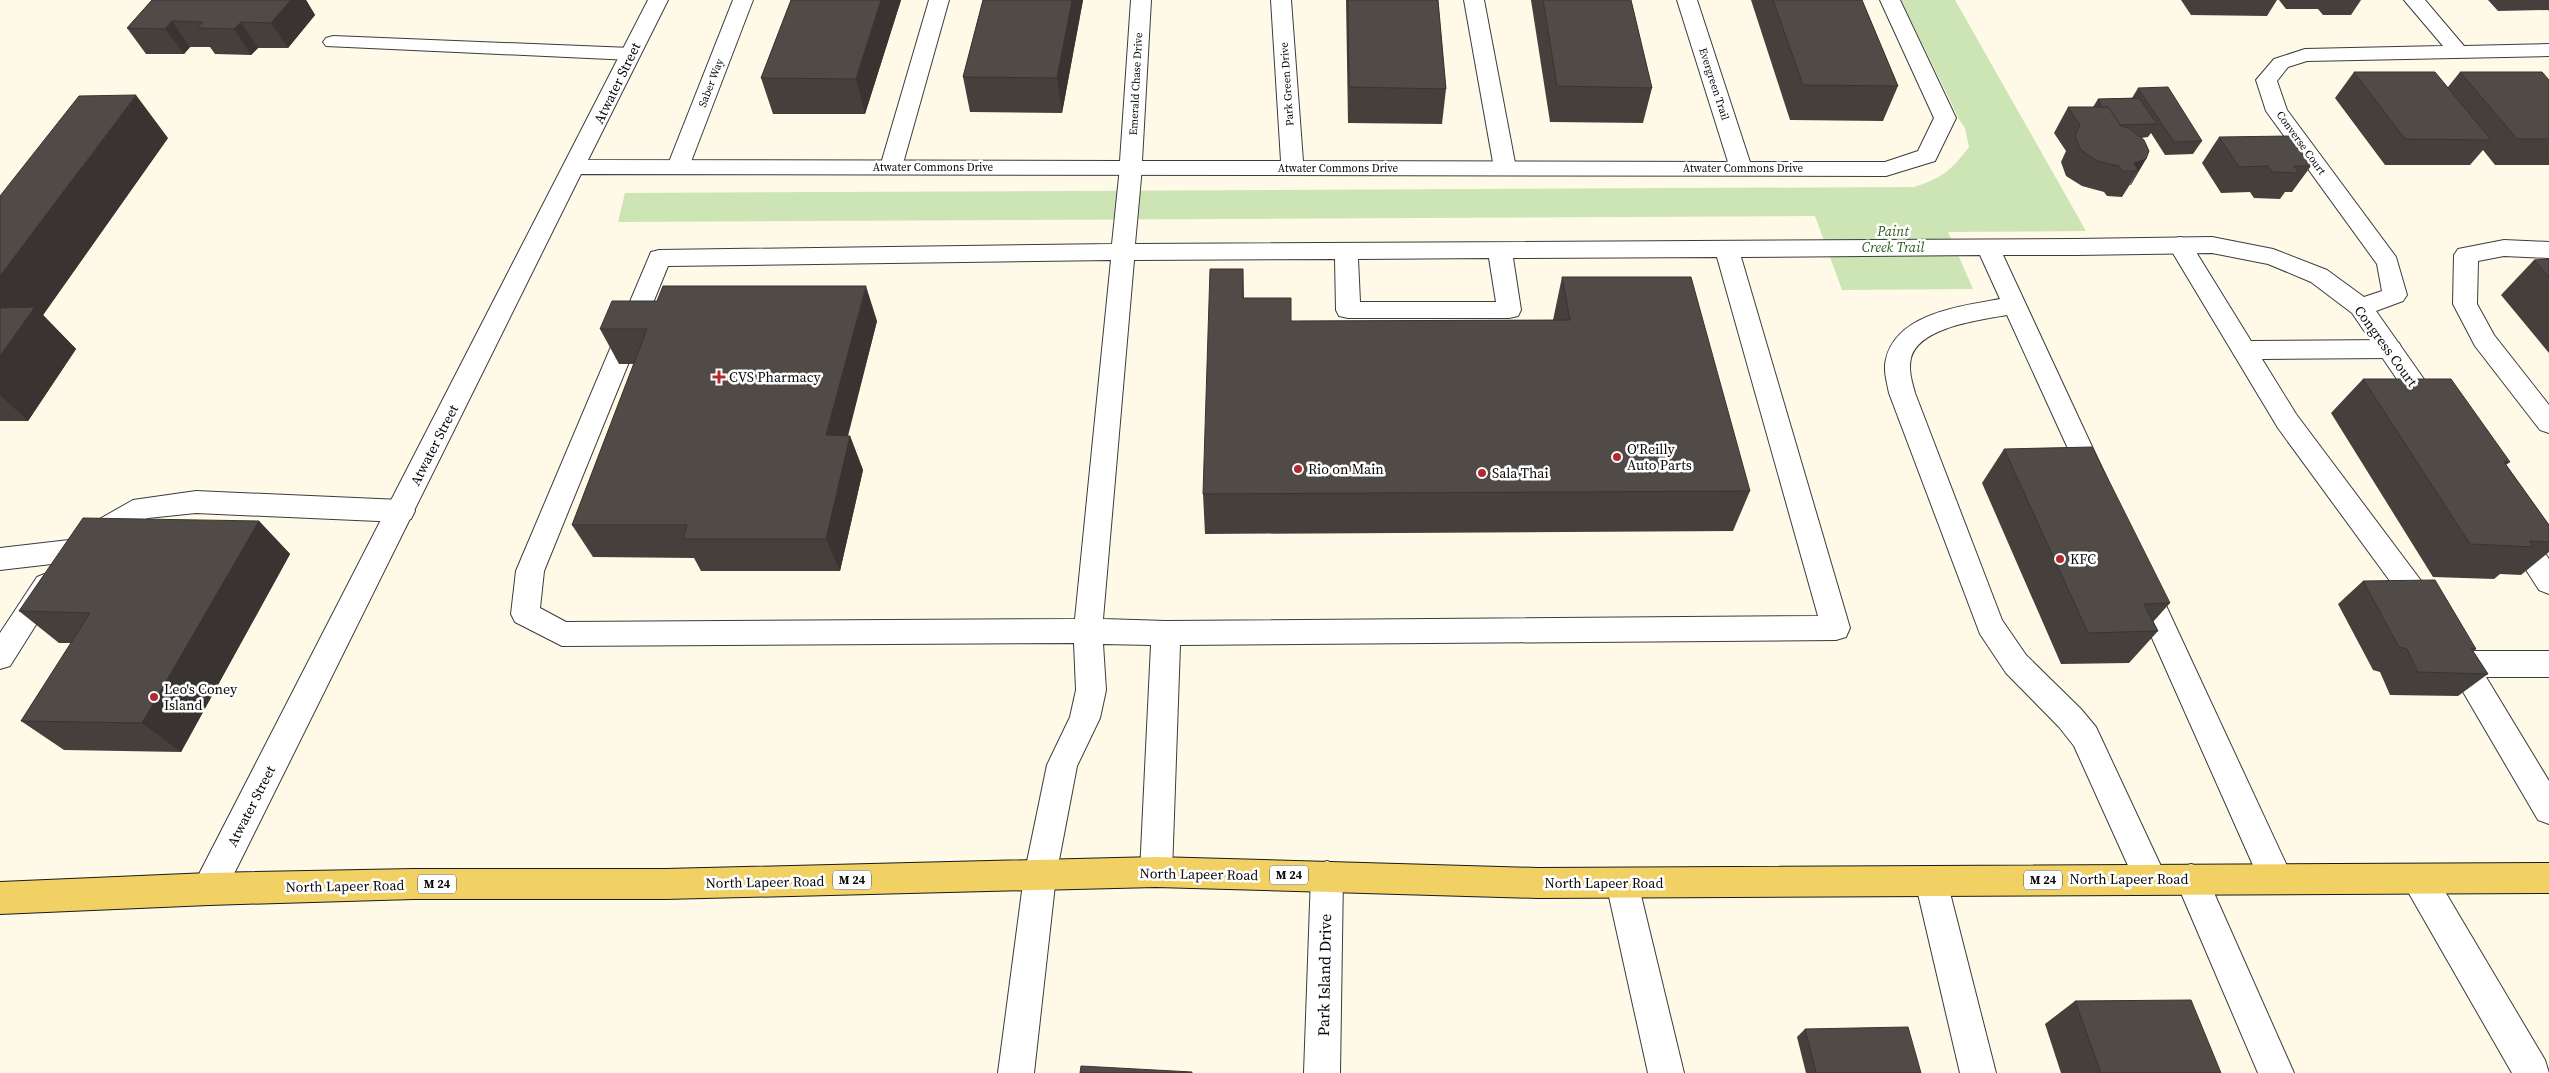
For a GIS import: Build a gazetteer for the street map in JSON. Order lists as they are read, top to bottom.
{
  "streets": {
    "main road": ["North Lapeer Road", "M 24"],
    "street": [
      "Atwater Street",
      "Saber Way",
      "Emerald Chase Drive",
      "Park Green Drive",
      "Evergreen Trail",
      "Converse Court",
      "Atwater Commons Drive",
      "Congress Court",
      "Park Island Drive"
    ]
  },
  "crossings": [
    ["Atwater Street", "Atwater Commons Drive"],
    ["Atwater Street", "North Lapeer Road"],
    ["Saber Way", "Atwater Commons Drive"],
    ["Emerald Chase Drive", "Atwater Commons Drive"],
    ["Emerald Chase Drive", "Congress Court"],
    ["Emerald Chase Drive", "North Lapeer Road"],
    ["Park Green Drive", "Atwater Commons Drive"],
    ["Evergreen Trail", "Atwater Commons Drive"],
    ["Converse Court", "Congress Court"],
    ["North Lapeer Road", "Park Island Drive"]
  ],
  "parks": ["Paint Creek Trail"],
  "places": {
    "health": ["CVS Pharmacy"],
    "other": [
      "O'Reilly Auto Parts",
      "Rio on Main",
      "Sala Thai",
      "KFC",
      "Leo's Coney Island"
    ]
  }
}
